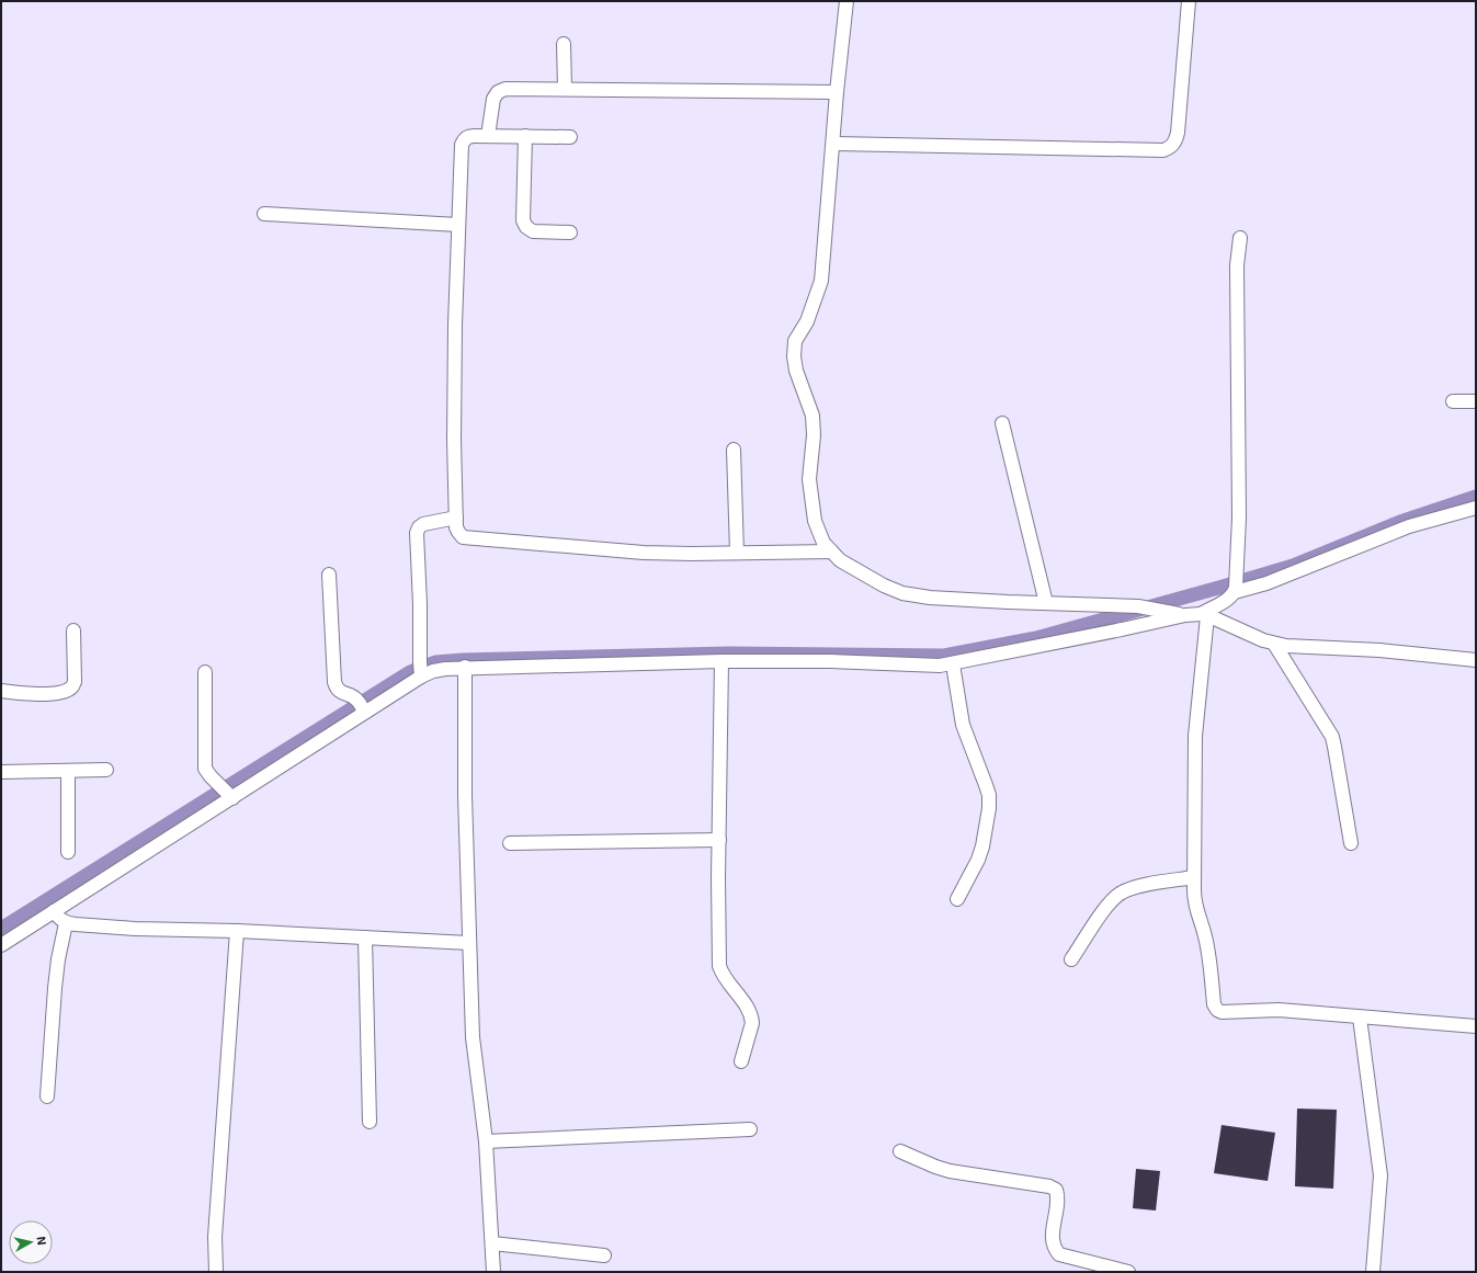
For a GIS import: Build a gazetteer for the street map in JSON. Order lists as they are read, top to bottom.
{
  "north": "right"
}
